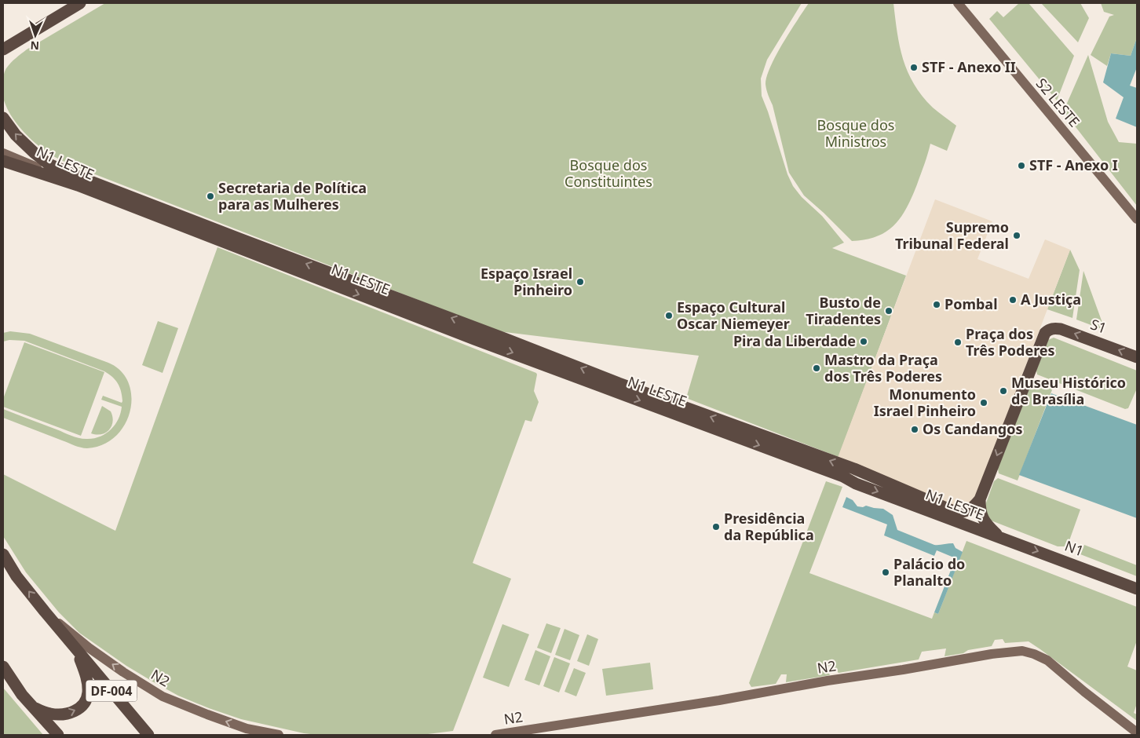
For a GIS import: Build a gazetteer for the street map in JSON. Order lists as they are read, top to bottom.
{
  "streets": {
    "highway": [
      "N1 LESTE",
      "S1",
      "N1",
      "DF-004"
    ],
    "main road": ["S2 LESTE", "N2"]
  },
  "crossings": [
    ["N1 LESTE", "S1"],
    ["N1 LESTE", "N1"],
    ["N2", "DF-004"]
  ],
  "one_way": ["N1"],
  "parks": ["Bosque dos Ministros", "Bosque dos Constituintes"],
  "places": [
    "STF - Anexo II",
    "STF - Anexo I",
    "Secretaria de Política para as Mulheres",
    "Supremo Tribunal Federal",
    "Espaço Israel Pinheiro",
    "A Justiça",
    "Pombal",
    "Busto de Tiradentes",
    "Espaço Cultural Oscar Niemeyer",
    "Pira da Liberdade",
    "Praça dos Três Poderes",
    "Mastro da Praça dos Três Poderes",
    "Museu Histórico de Brasília",
    "Monumento Israel Pinheiro",
    "Os Candangos",
    "Presidência da República",
    "Palácio do Planalto"
  ],
  "north": "bottom"
}
